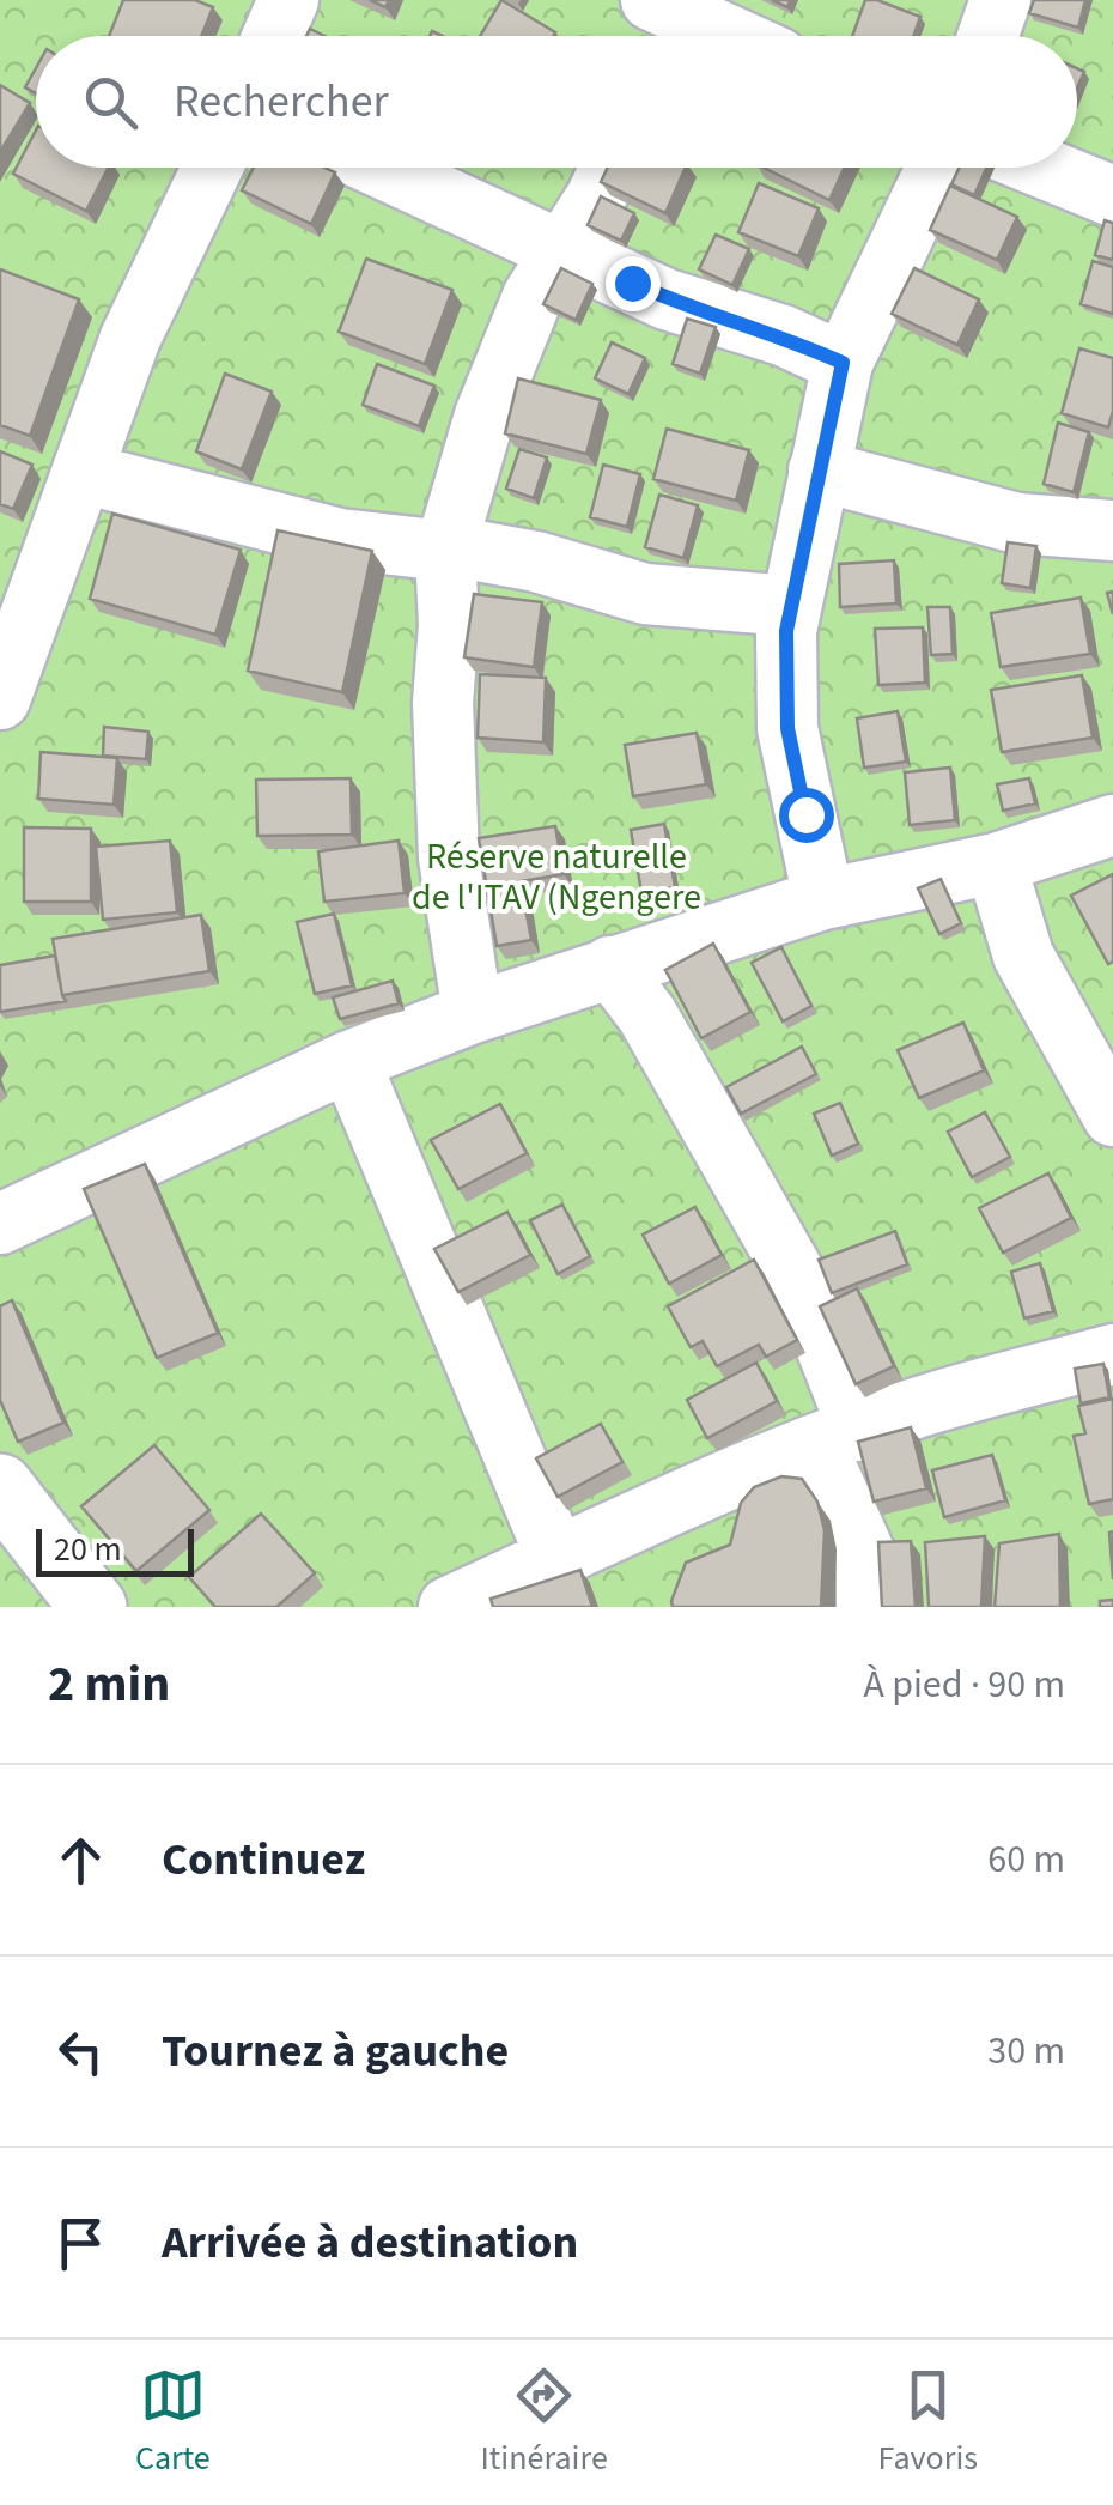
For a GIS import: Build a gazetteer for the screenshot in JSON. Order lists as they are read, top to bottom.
{
  "parks": ["Réserve naturelle de l'ITAV (Ngengere"],
  "scale_bar": "20 m",
  "page": {
    "search": "Rechercher",
    "scale": "20 m",
    "heading": ["2 min", "À pied · 90 m"],
    "list": [
      ["Continuez", "60 m"],
      ["Tournez à gauche", "30 m"],
      "Arrivée à destination"
    ],
    "nav": ["Carte", "Itinéraire", "Favoris"]
  }
}
